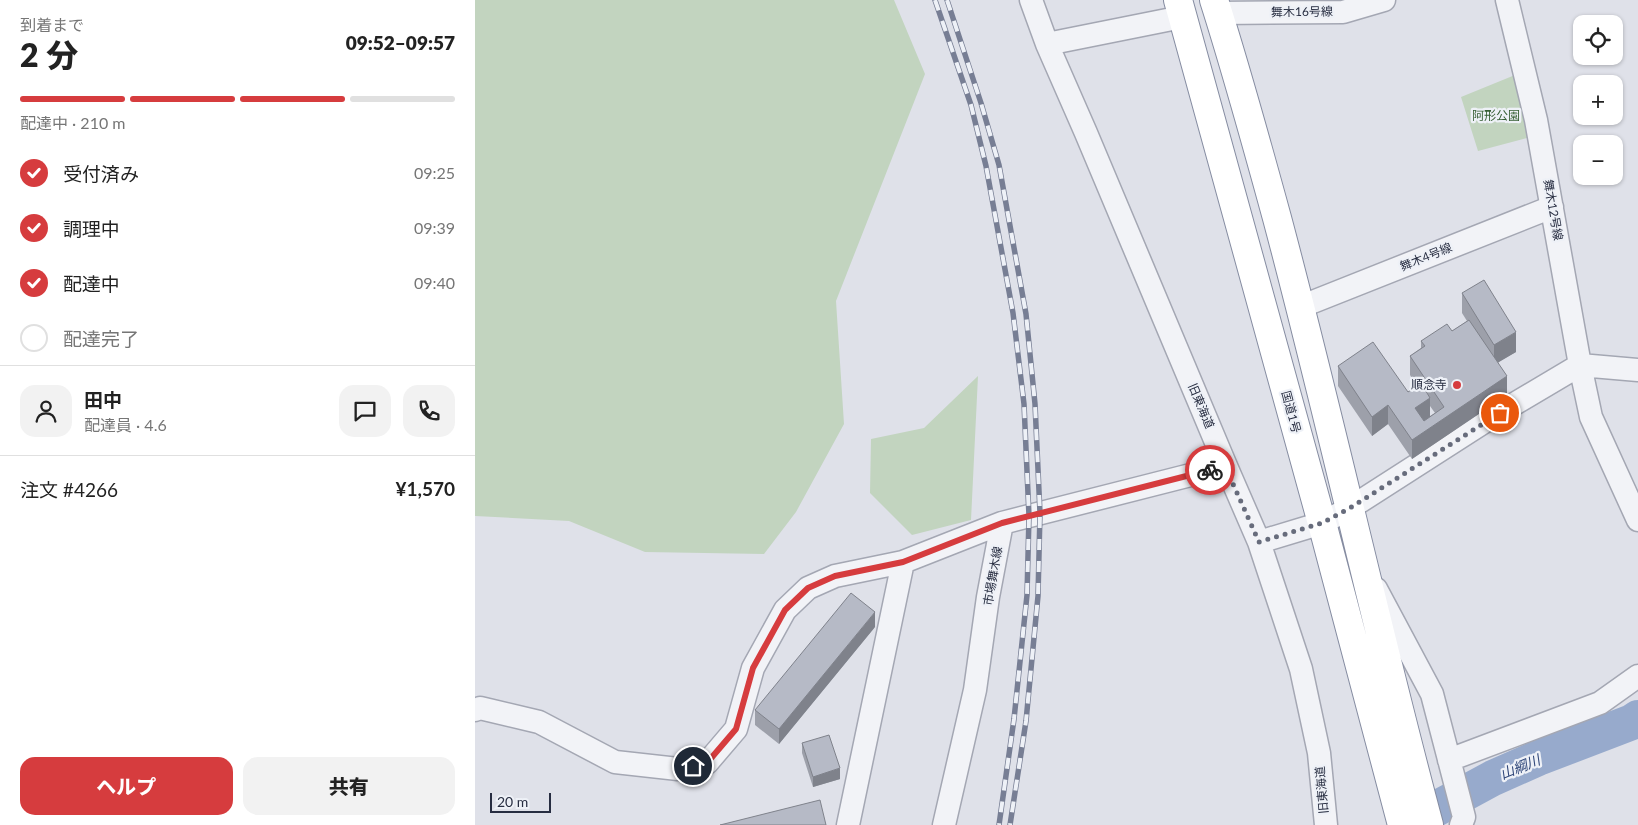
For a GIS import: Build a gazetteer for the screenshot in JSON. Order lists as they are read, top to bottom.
{
  "streets": {
    "highway": ["国道1号"],
    "street": [
      "舞木16号線",
      "舞木12号線",
      "舞木4号線",
      "旧東海道",
      "市場舞木線"
    ]
  },
  "crossings": [
    ["舞木16号線", "国道1号"],
    ["舞木12号線", "舞木4号線"],
    ["舞木4号線", "国道1号"]
  ],
  "water": ["山綱川"],
  "parks": ["阿形公園"],
  "places": ["順念寺"],
  "scale_bar": "20 m",
  "page": {
    "heading": ["2 分", "到着まで", "09:52–09:57"],
    "panel": [
      "田中",
      "配達員 · 4.6",
      "注文 #4266",
      "¥1,570"
    ],
    "map_buttons": ["+", "−"],
    "bar": "配達中 · 210 m",
    "list": [
      ["受付済み", "09:25"],
      ["調理中", "09:39"],
      ["配達中", "09:40"],
      "配達完了"
    ],
    "buttons": ["ヘルプ", "共有"],
    "scale": "20 m"
  }
}
